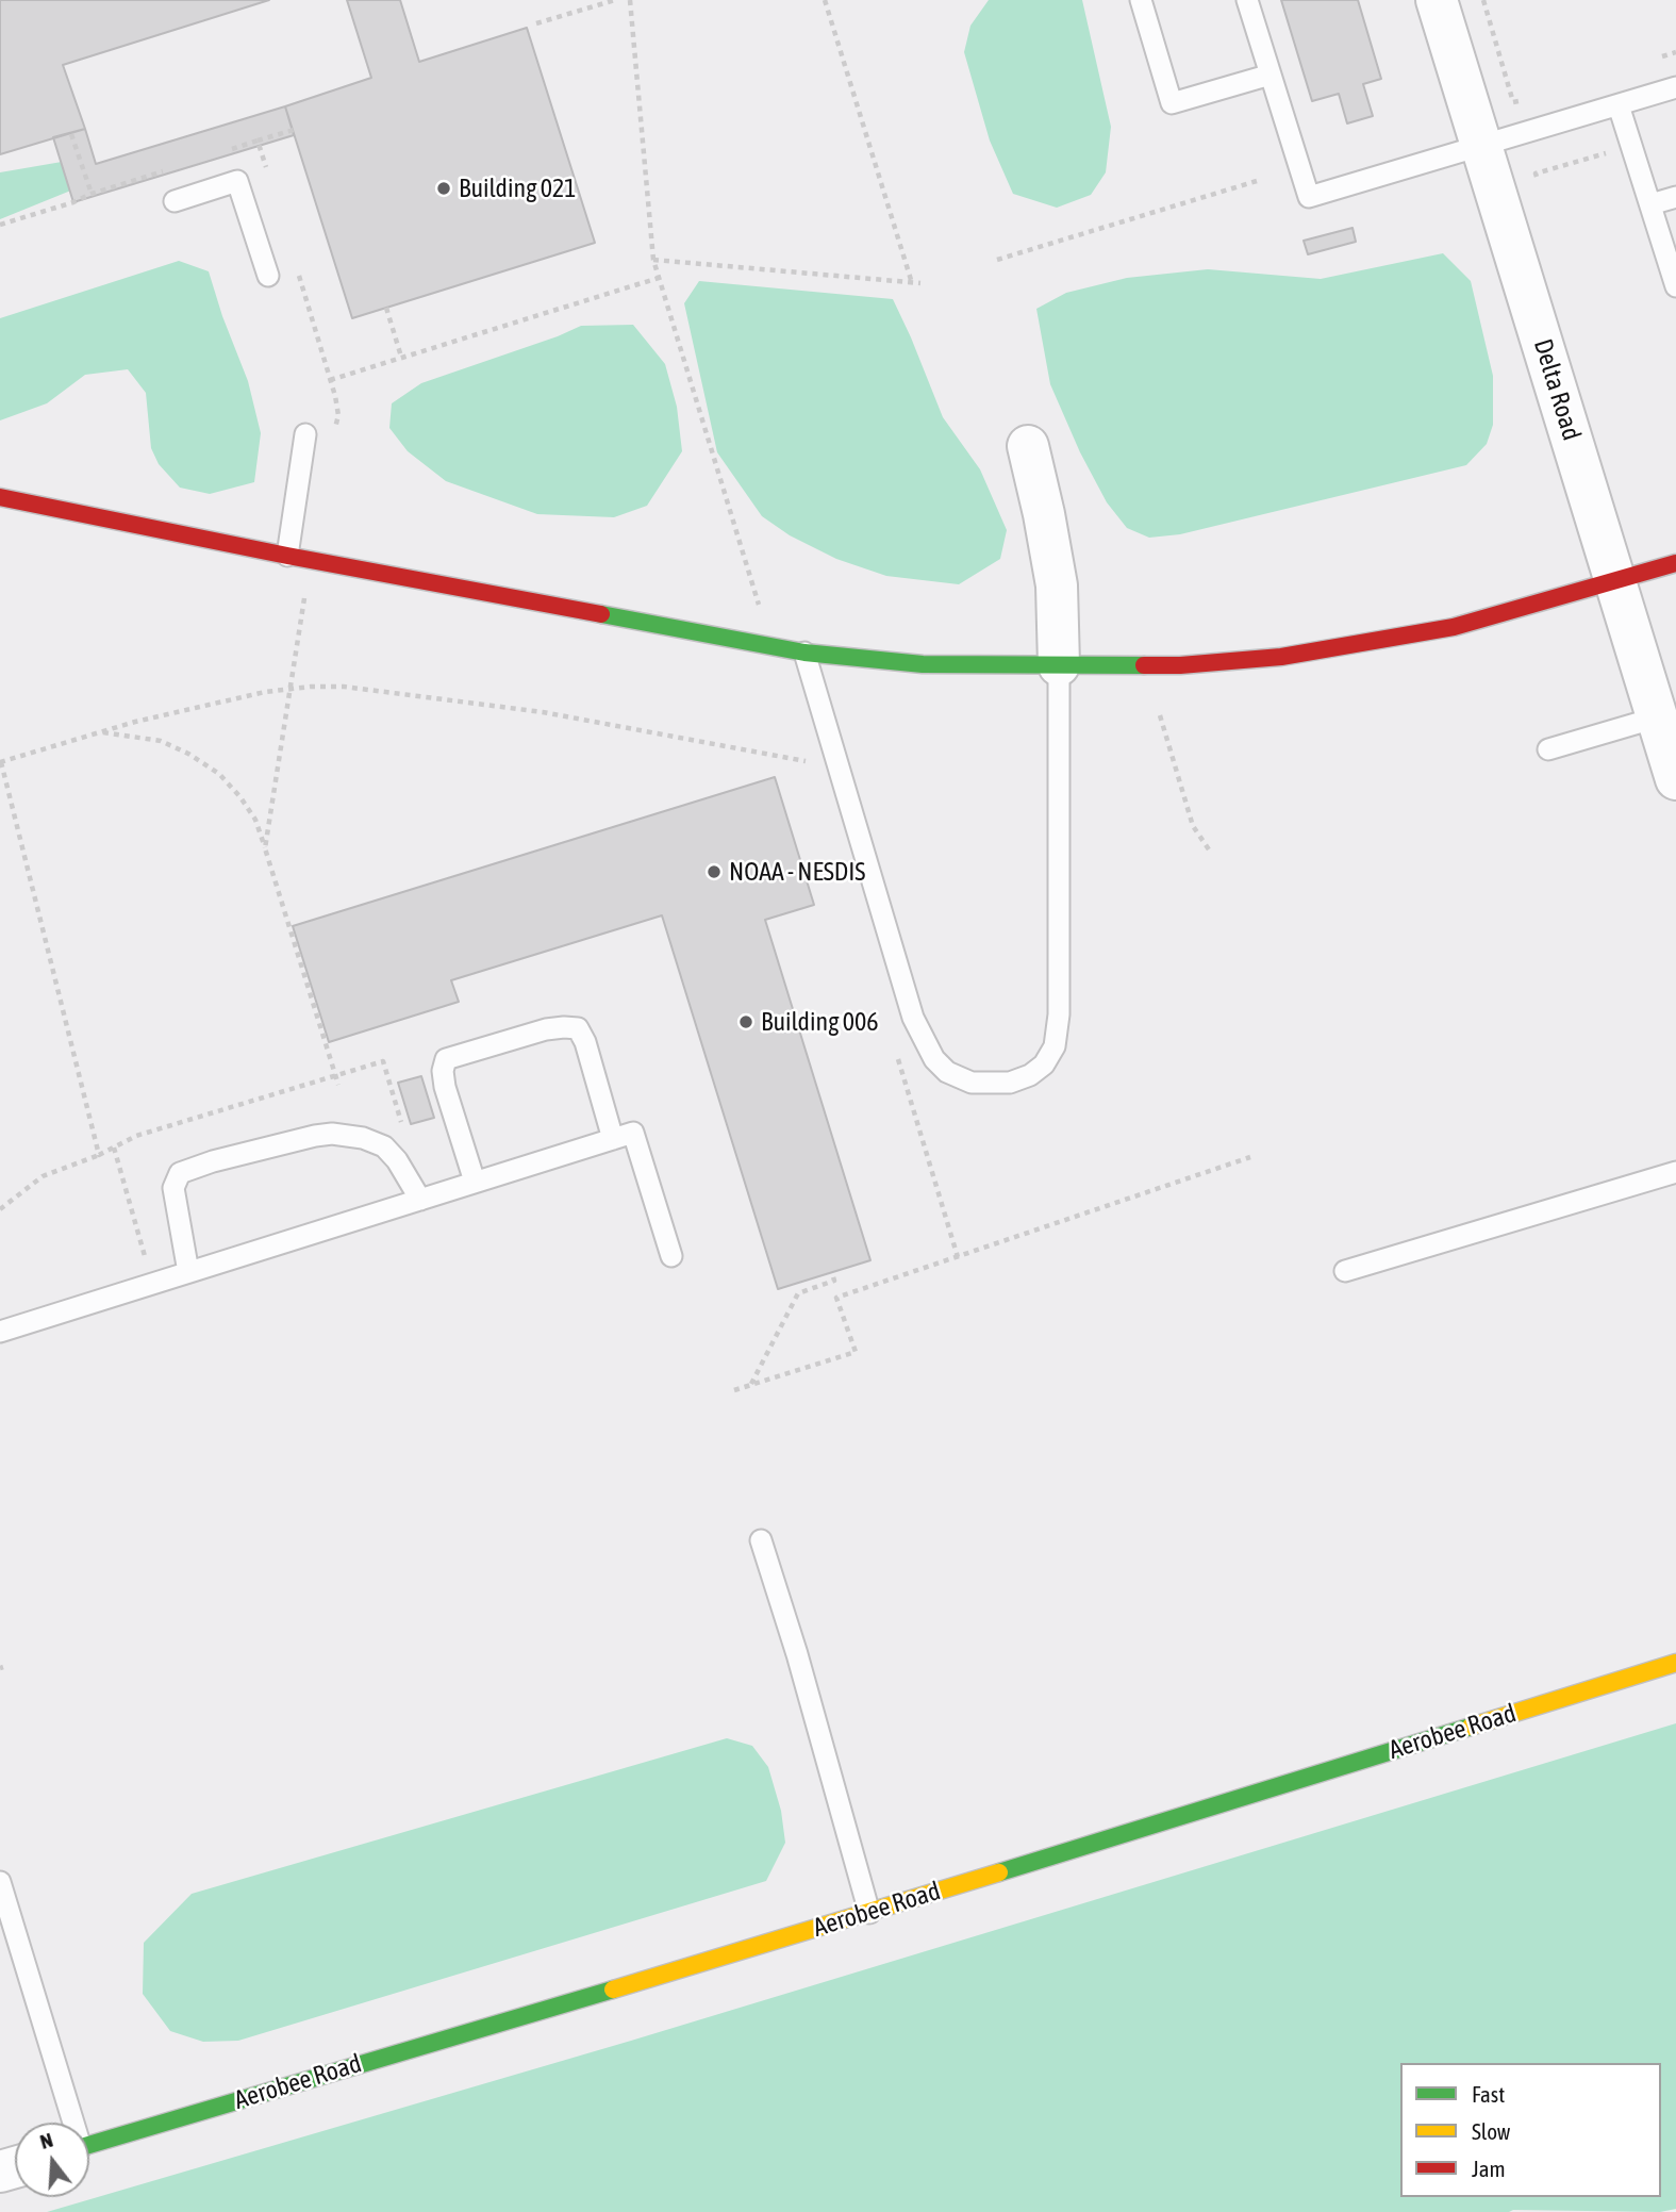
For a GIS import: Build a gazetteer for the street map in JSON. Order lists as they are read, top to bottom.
{
  "streets": {
    "street": ["Delta Road", "Aerobee Road"]
  },
  "places": ["Building 021", "NOAA - NESDIS", "Building 006"],
  "legend": ["Fast", "Slow", "Jam"],
  "north": "top"
}
